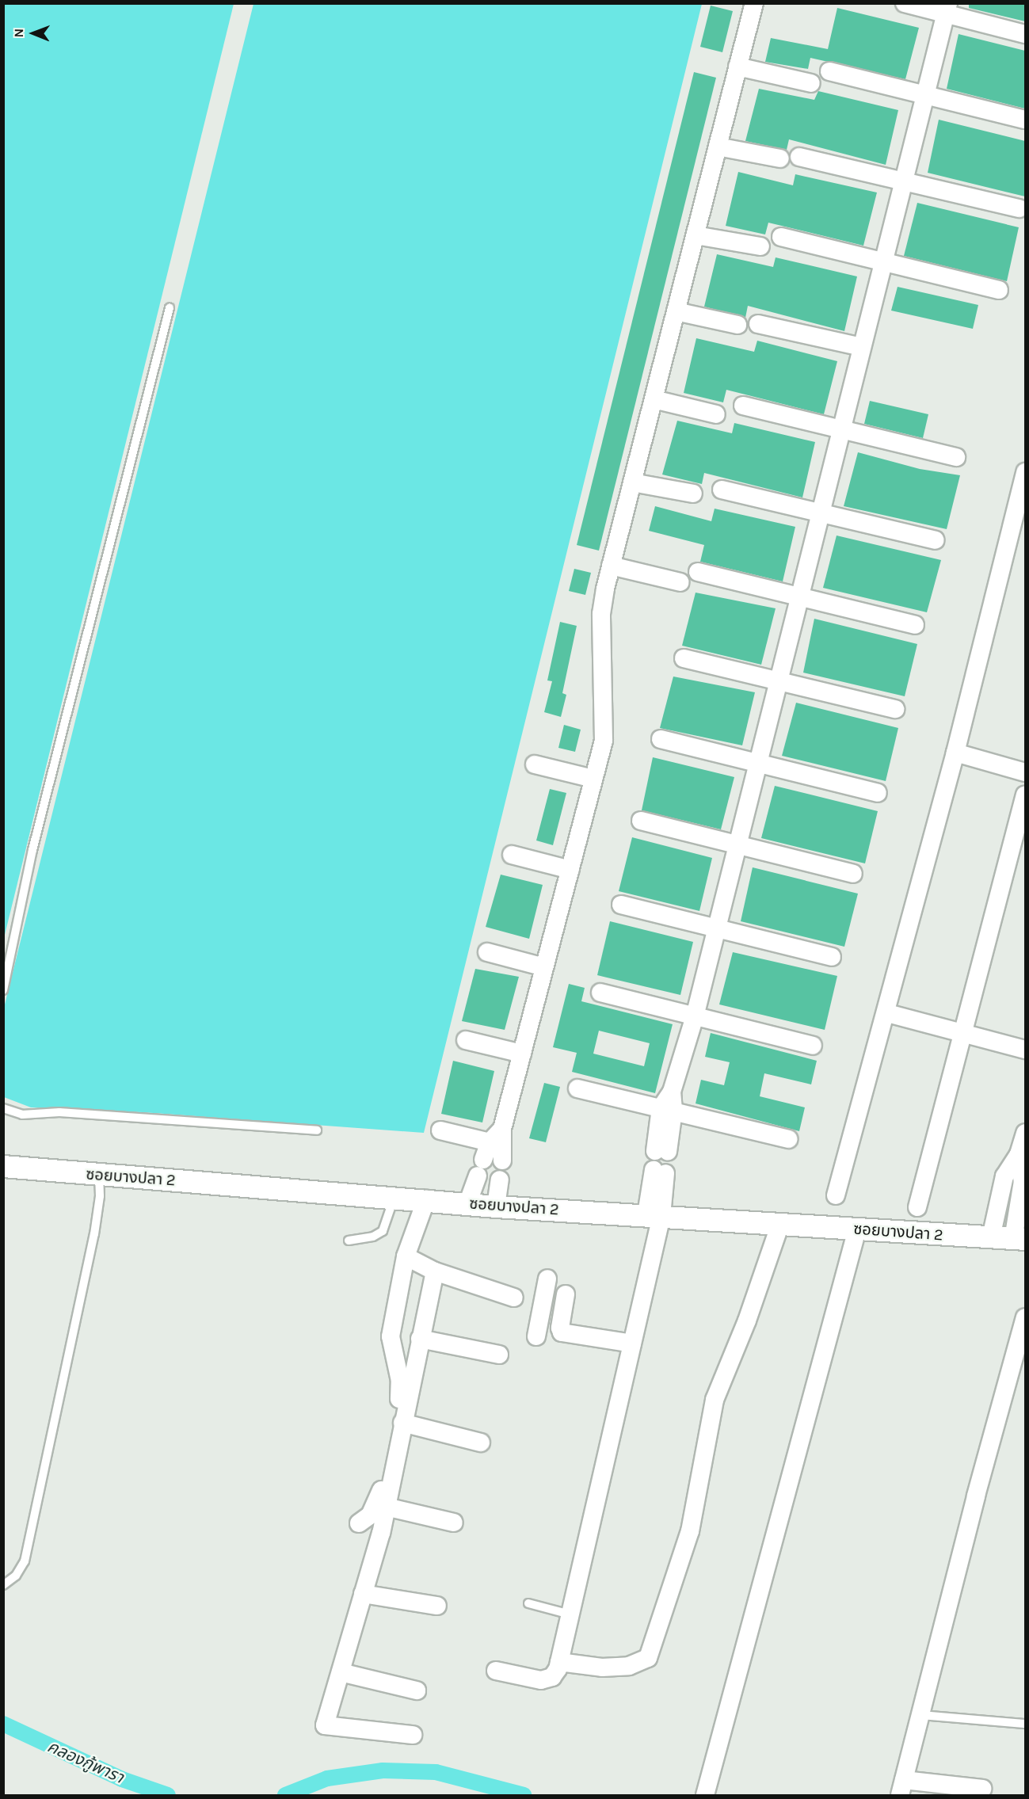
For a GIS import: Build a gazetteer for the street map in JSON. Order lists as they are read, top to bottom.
{
  "streets": {
    "street": ["ซอยบางปลา 2"]
  },
  "water": ["คลองกู้พารา"],
  "north": "left"
}
